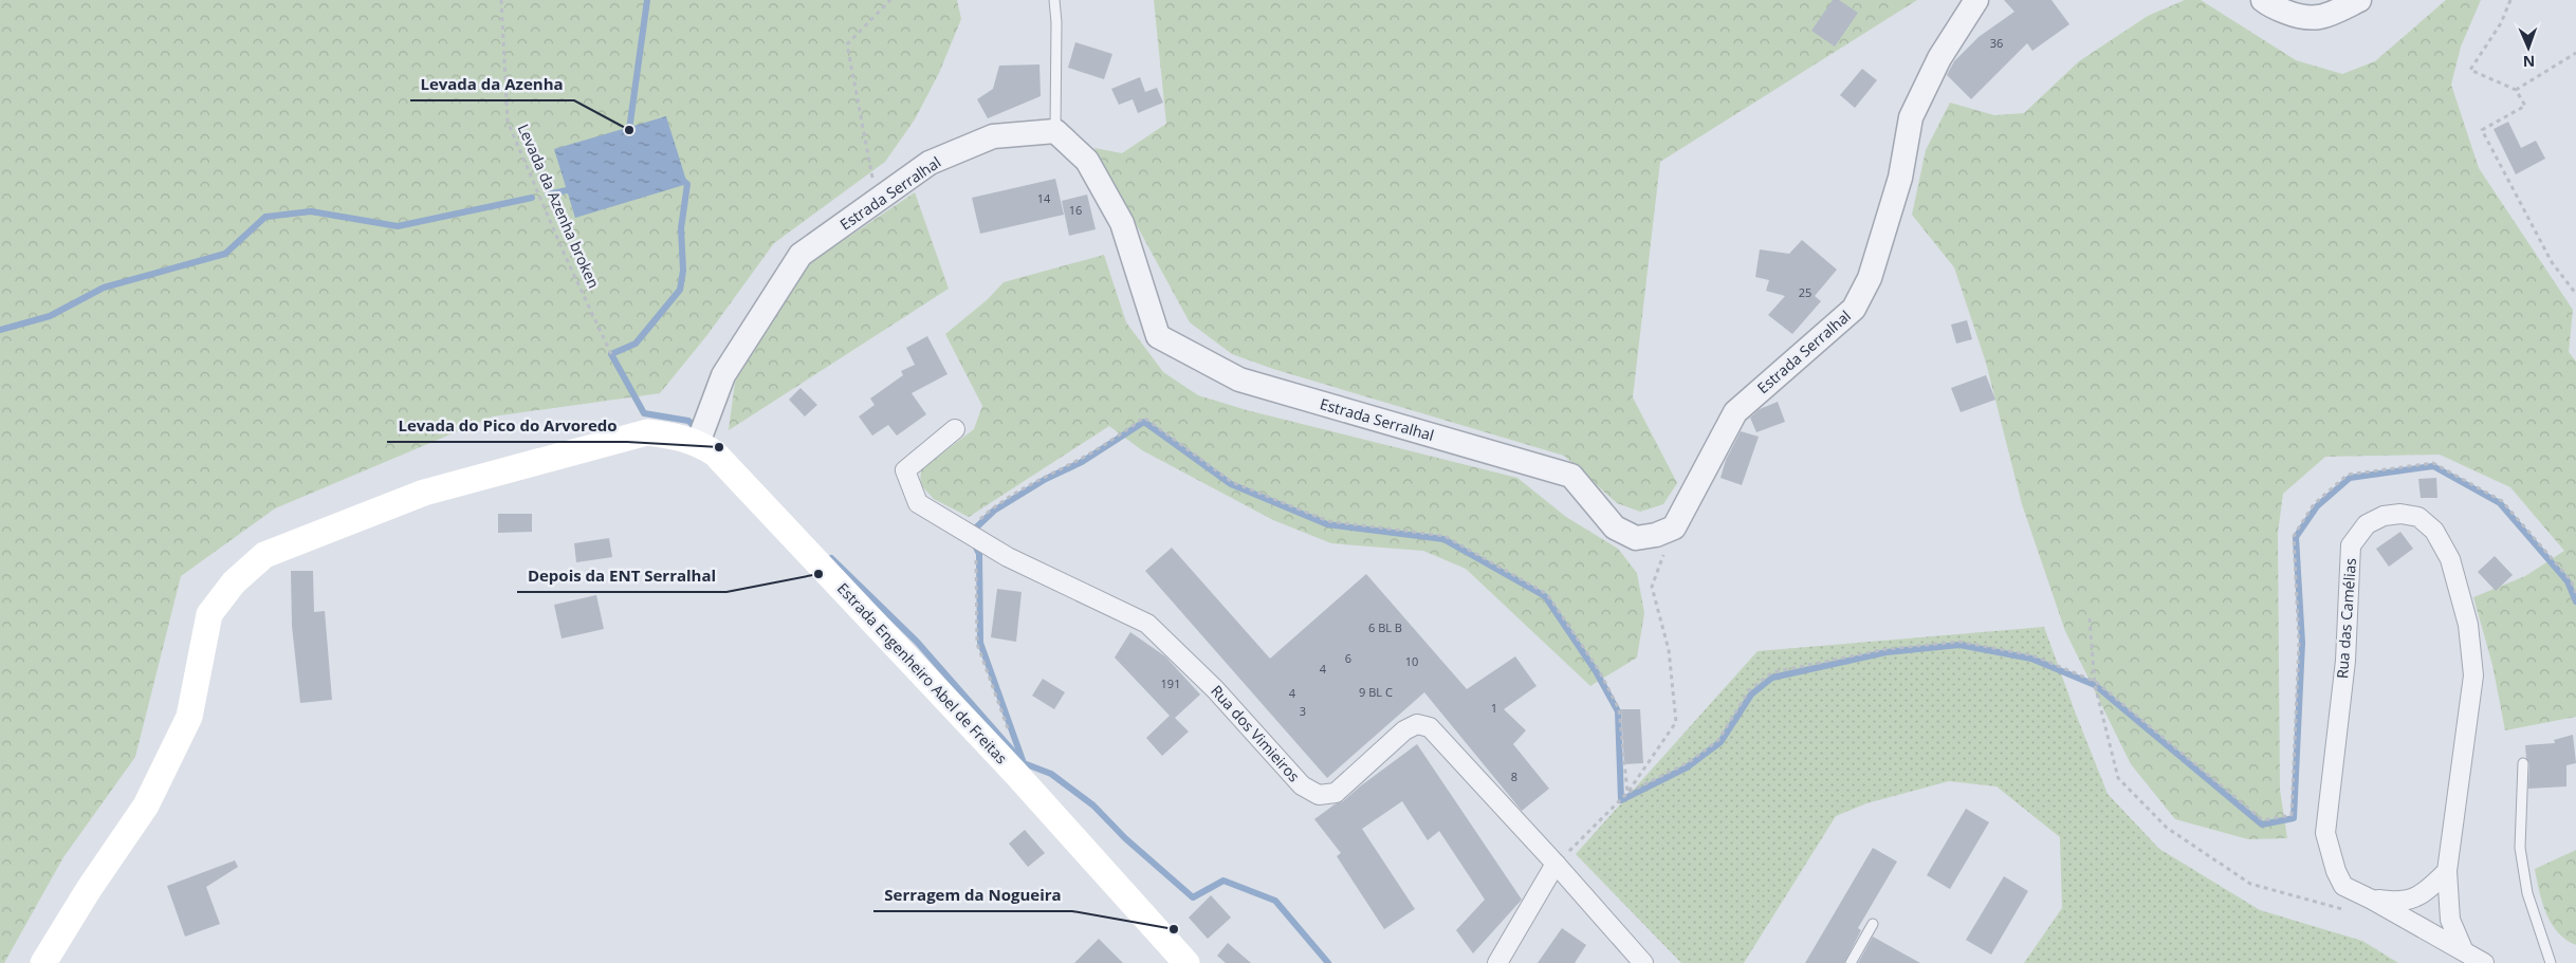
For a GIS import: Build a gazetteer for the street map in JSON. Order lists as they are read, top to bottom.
{
  "streets": {
    "main road": ["Estrada Engenheiro Abel de Freitas"],
    "street": ["Estrada Serralhal", "Rua das Camélias", "Rua dos Vimieiros"],
    "path": ["Levada da Azenha broken"]
  },
  "crossings": [
    ["Estrada Serralhal", "Estrada Engenheiro Abel de Freitas"]
  ],
  "places": [
    "Levada da Azenha",
    "Levada do Pico do Arvoredo",
    "Depois da ENT Serralhal",
    "Serragem da Nogueira"
  ],
  "house_numbers": [
    "36",
    "14",
    "16",
    "25",
    "6 BL B",
    "6",
    "10",
    "4",
    "191",
    "9 BL C",
    "4",
    "1",
    "3",
    "8"
  ],
  "north": "bottom"
}
